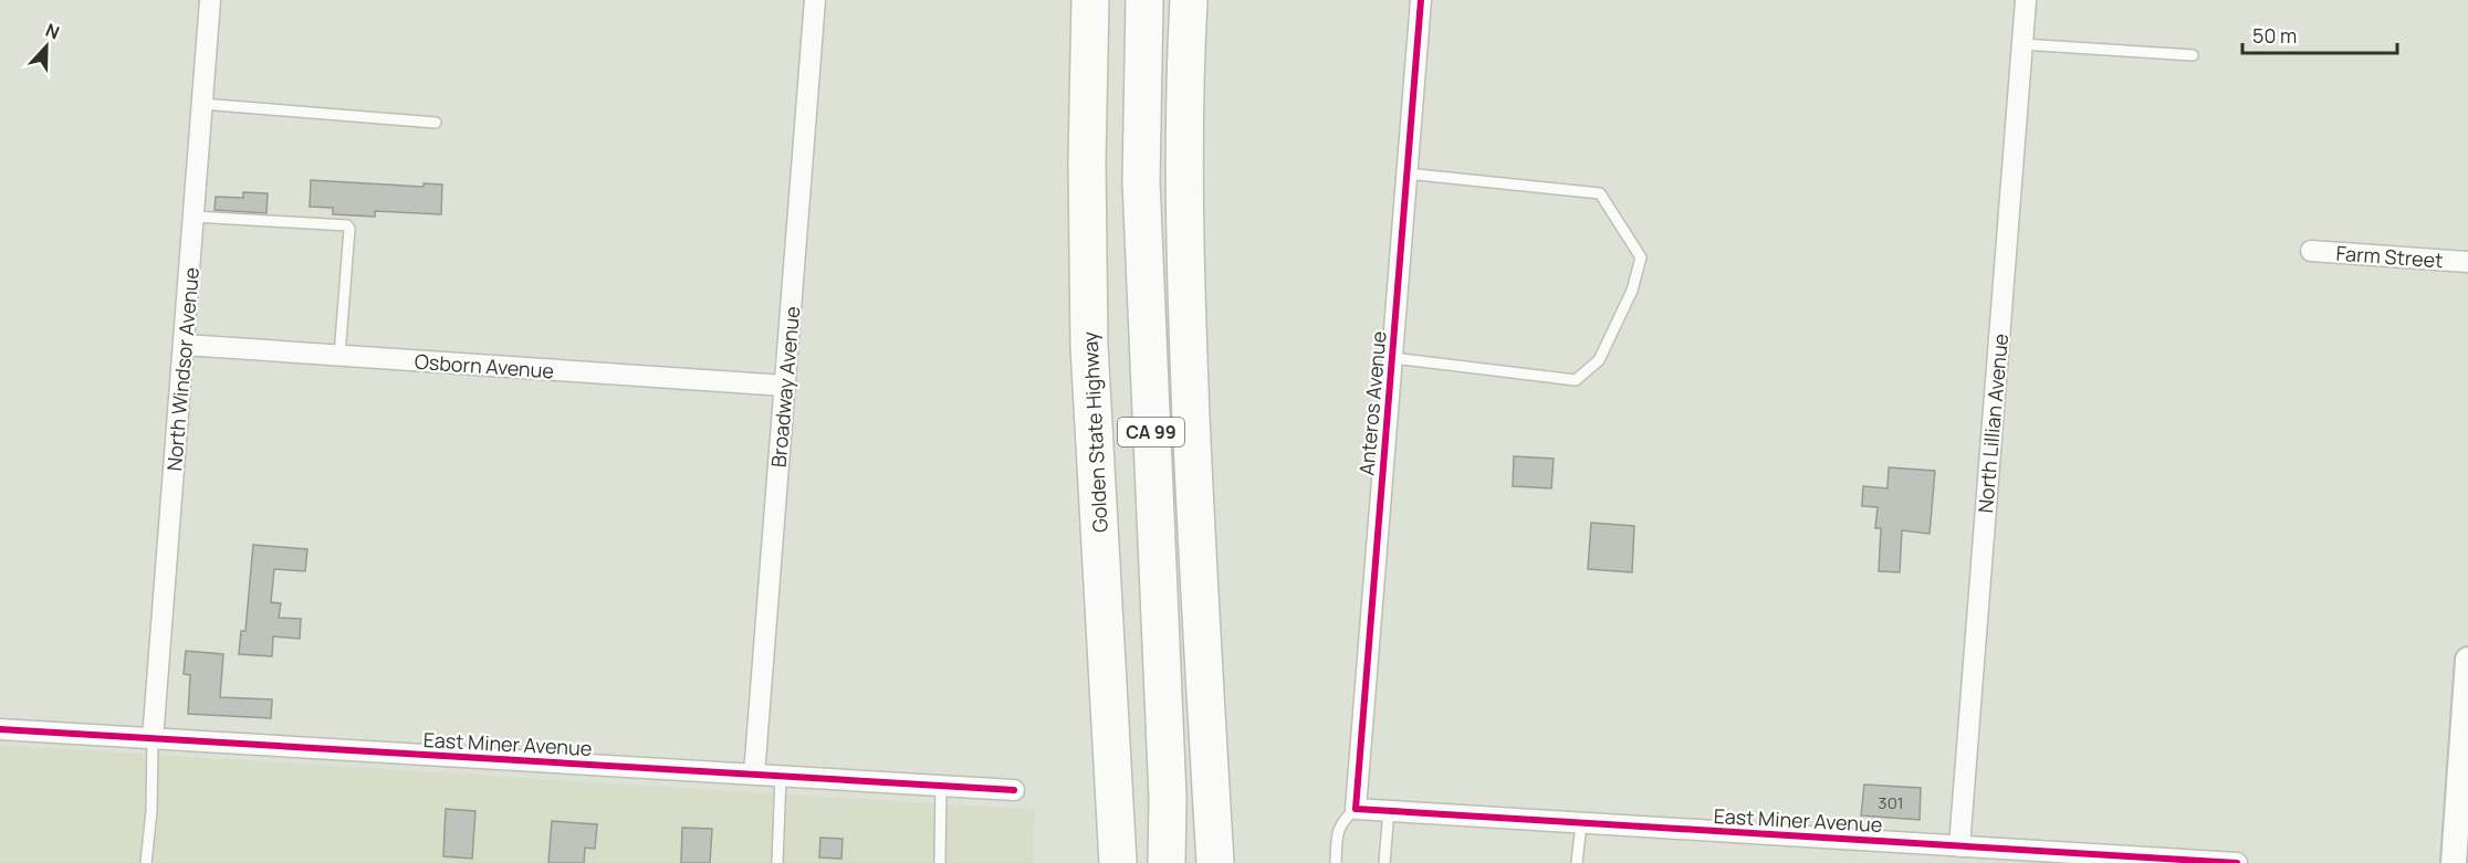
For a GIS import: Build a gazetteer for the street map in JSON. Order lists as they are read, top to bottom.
{
  "streets": {
    "highway": ["Golden State Highway", "CA 99"],
    "street": [
      "Farm Street",
      "Osborn Avenue",
      "North Windsor Avenue",
      "Broadway Avenue",
      "Anteros Avenue",
      "North Lillian Avenue",
      "East Miner Avenue"
    ]
  },
  "crossings": [
    ["Osborn Avenue", "North Windsor Avenue"],
    ["Osborn Avenue", "Broadway Avenue"],
    ["North Windsor Avenue", "East Miner Avenue"],
    ["Broadway Avenue", "East Miner Avenue"],
    ["Anteros Avenue", "East Miner Avenue"],
    ["North Lillian Avenue", "East Miner Avenue"]
  ],
  "house_numbers": ["301"],
  "scale_bar": "50 m",
  "north": "top"
}
